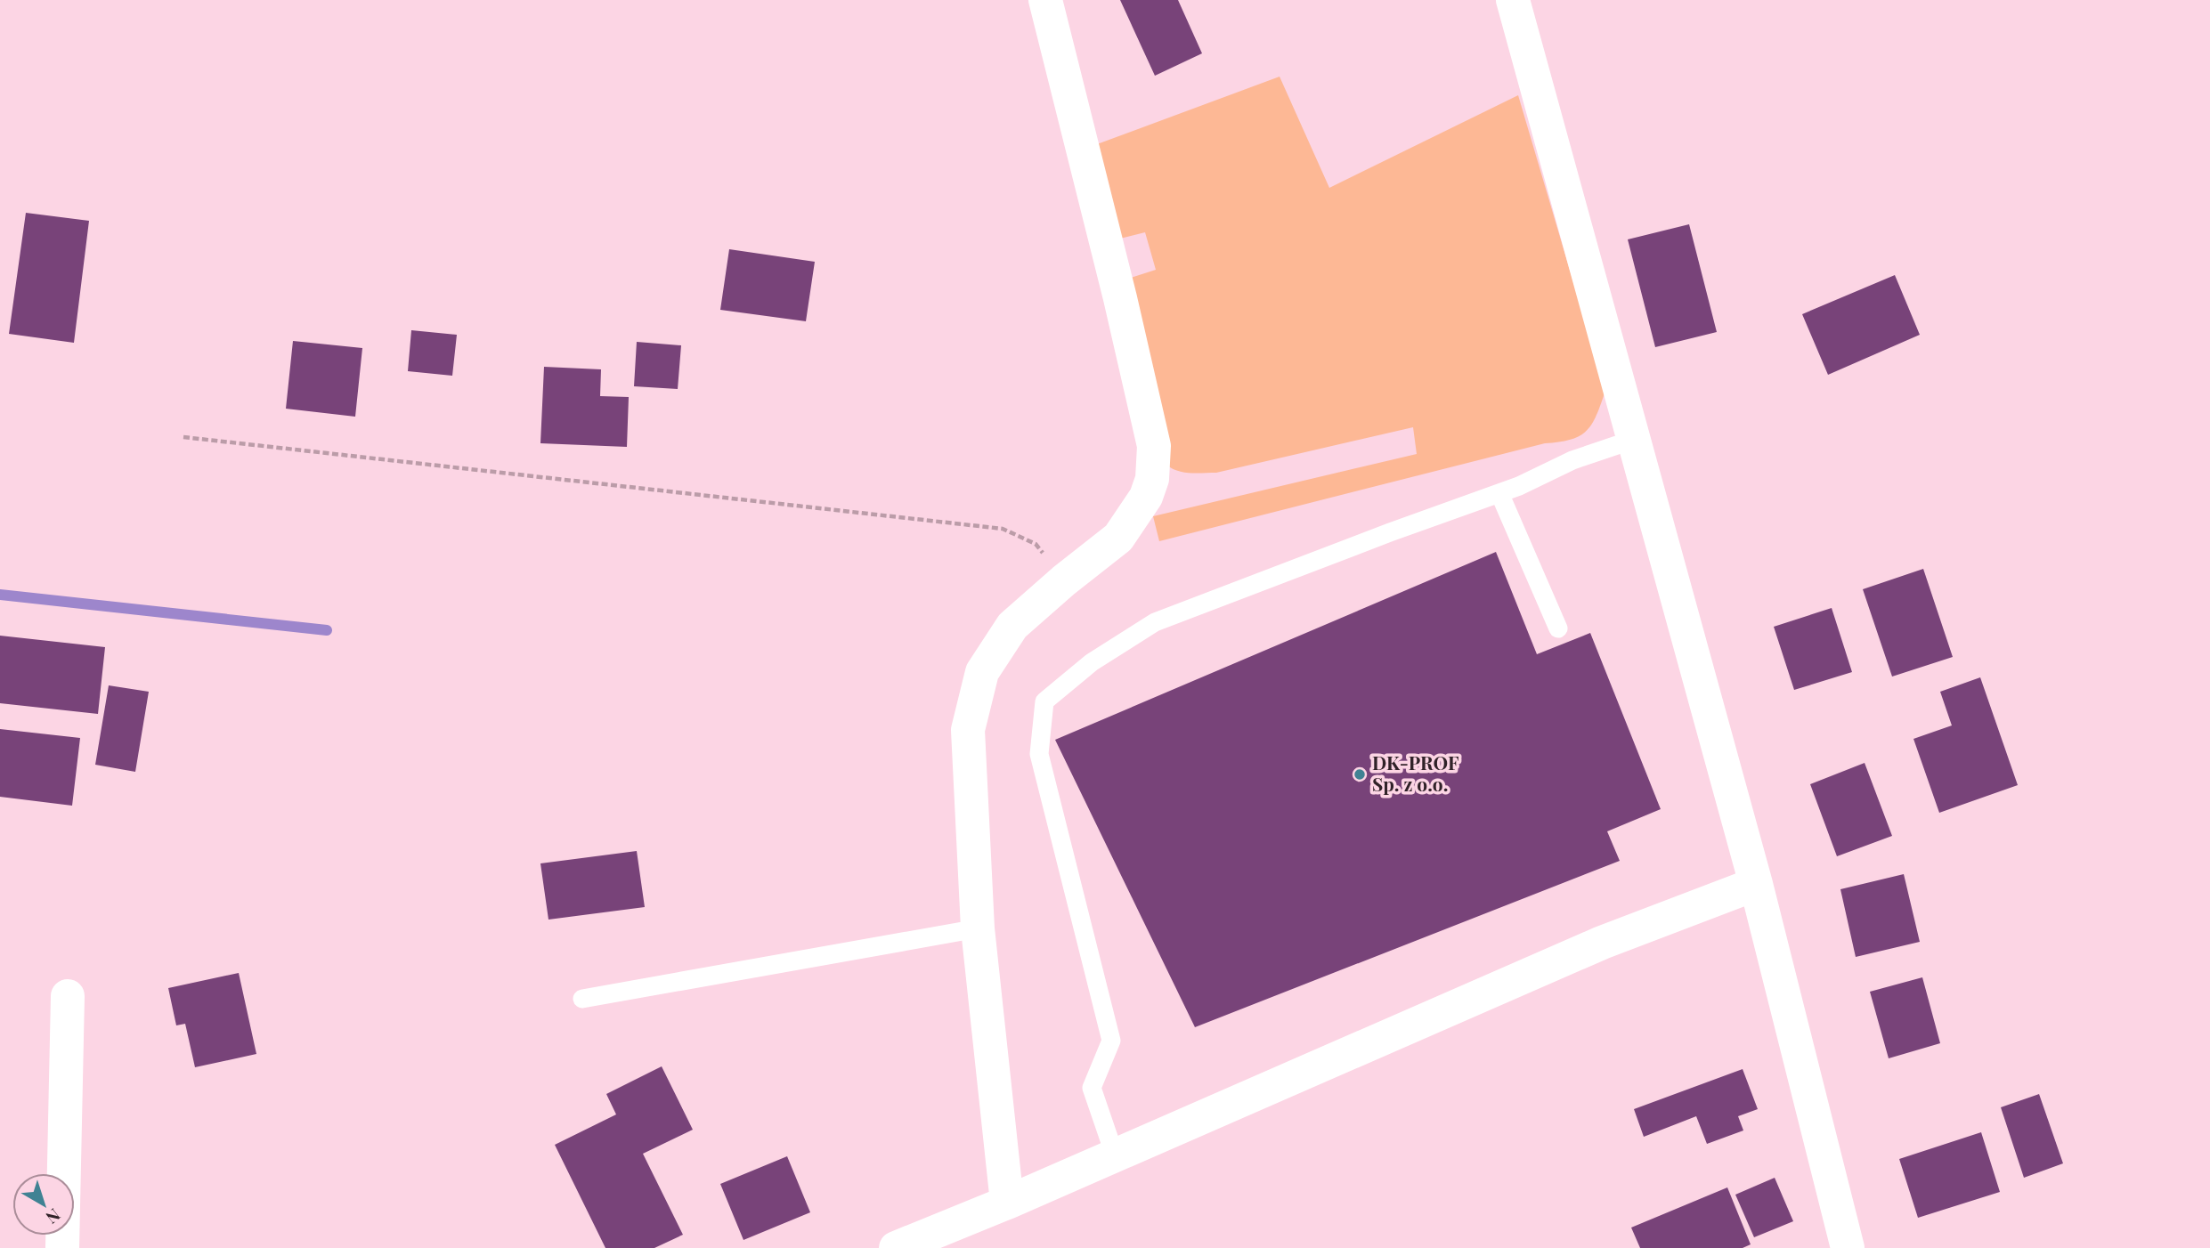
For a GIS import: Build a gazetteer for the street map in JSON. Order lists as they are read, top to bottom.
{
  "places": ["DK-PROF Sp. z o.o."],
  "north": "bottom right"
}
